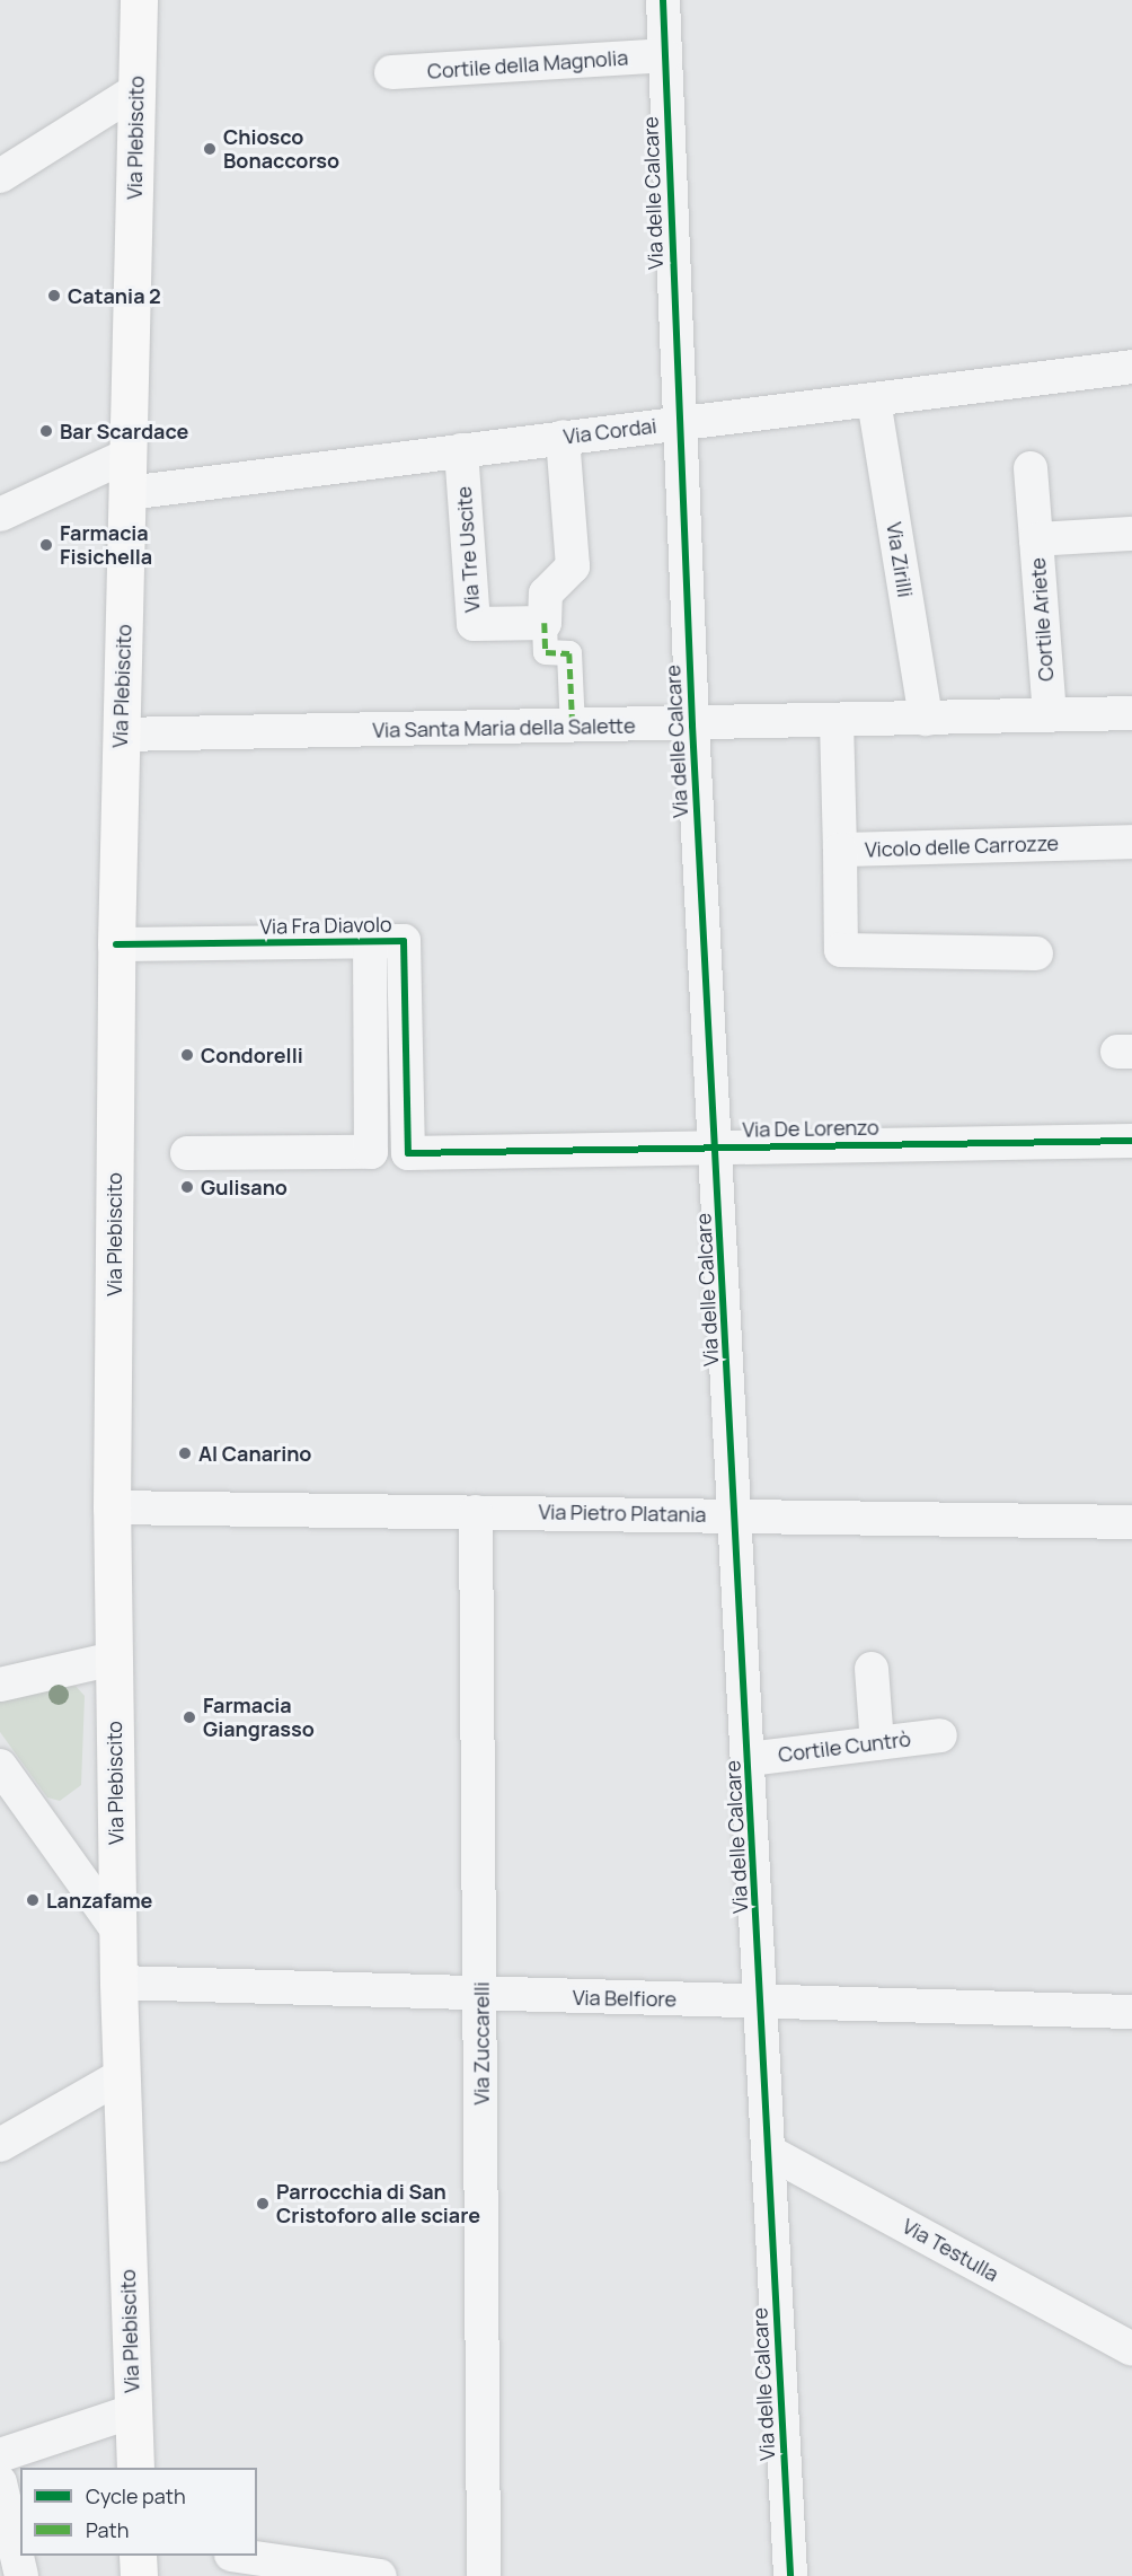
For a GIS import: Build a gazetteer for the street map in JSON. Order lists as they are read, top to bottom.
{
  "streets": {
    "main road": ["Via Plebiscito"],
    "street": [
      "Cortile della Magnolia",
      "Via delle Calcare",
      "Via Cordai",
      "Via Tre Uscite",
      "Via Zirilli",
      "Cortile Ariete",
      "Via Santa Maria della Salette",
      "Vicolo delle Carrozze",
      "Via Fra Diavolo",
      "Via De Lorenzo",
      "Via Pietro Platania",
      "Cortile Cuntrò",
      "Via Belfiore",
      "Via Zuccarelli",
      "Via Testulla"
    ]
  },
  "crossings": [
    ["Cortile della Magnolia", "Via delle Calcare"],
    ["Via Plebiscito", "Via Cordai"],
    ["Via Plebiscito", "Via Santa Maria della Salette"],
    ["Via Plebiscito", "Via Fra Diavolo"],
    ["Via Plebiscito", "Via Pietro Platania"],
    ["Via Plebiscito", "Via Belfiore"],
    ["Via delle Calcare", "Via Cordai"],
    ["Via delle Calcare", "Via Santa Maria della Salette"],
    ["Via delle Calcare", "Via De Lorenzo"],
    ["Via delle Calcare", "Via Pietro Platania"],
    ["Via delle Calcare", "Cortile Cuntrò"],
    ["Via delle Calcare", "Via Belfiore"],
    ["Via delle Calcare", "Via Testulla"],
    ["Via Cordai", "Via Tre Uscite"],
    ["Via Cordai", "Via Zirilli"],
    ["Via Zirilli", "Via Santa Maria della Salette"],
    ["Cortile Ariete", "Via Santa Maria della Salette"],
    ["Via Santa Maria della Salette", "Vicolo delle Carrozze"],
    ["Via Fra Diavolo", "Via De Lorenzo"],
    ["Via Pietro Platania", "Via Zuccarelli"],
    ["Via Belfiore", "Via Zuccarelli"]
  ],
  "places": [
    "Chiosco Bonaccorso",
    "Catania 2",
    "Bar Scardace",
    "Farmacia Fisichella",
    "Condorelli",
    "Gulisano",
    "Al Canarino",
    "Farmacia Giangrasso",
    "Lanzafame",
    "Parrocchia di San Cristoforo alle sciare"
  ],
  "legend": ["Cycle path", "Path"]
}
